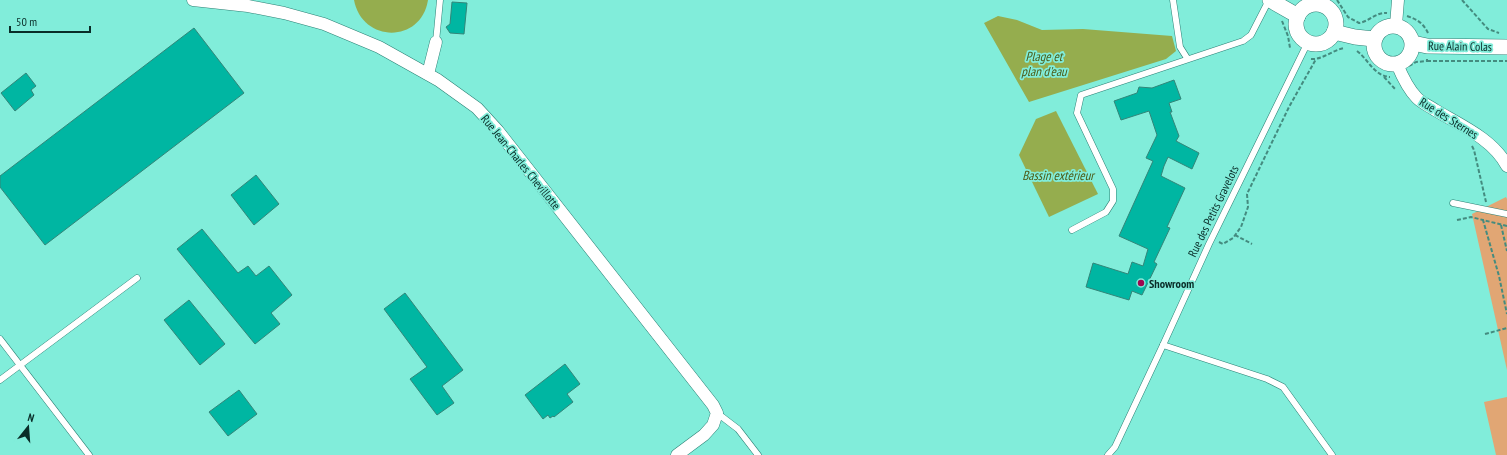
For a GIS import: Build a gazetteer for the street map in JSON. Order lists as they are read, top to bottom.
{
  "streets": {
    "street": ["Rue Alain Colas", "Rue des Sternes", "Rue Jean-Charles Chevillotte"],
    "lane": ["Rue des Petits Gravelots"]
  },
  "water": ["Plage et plan d'eau", "Bassin extérieur"],
  "places": ["Showroom"],
  "scale_bar": "50 m",
  "north": "top"
}
